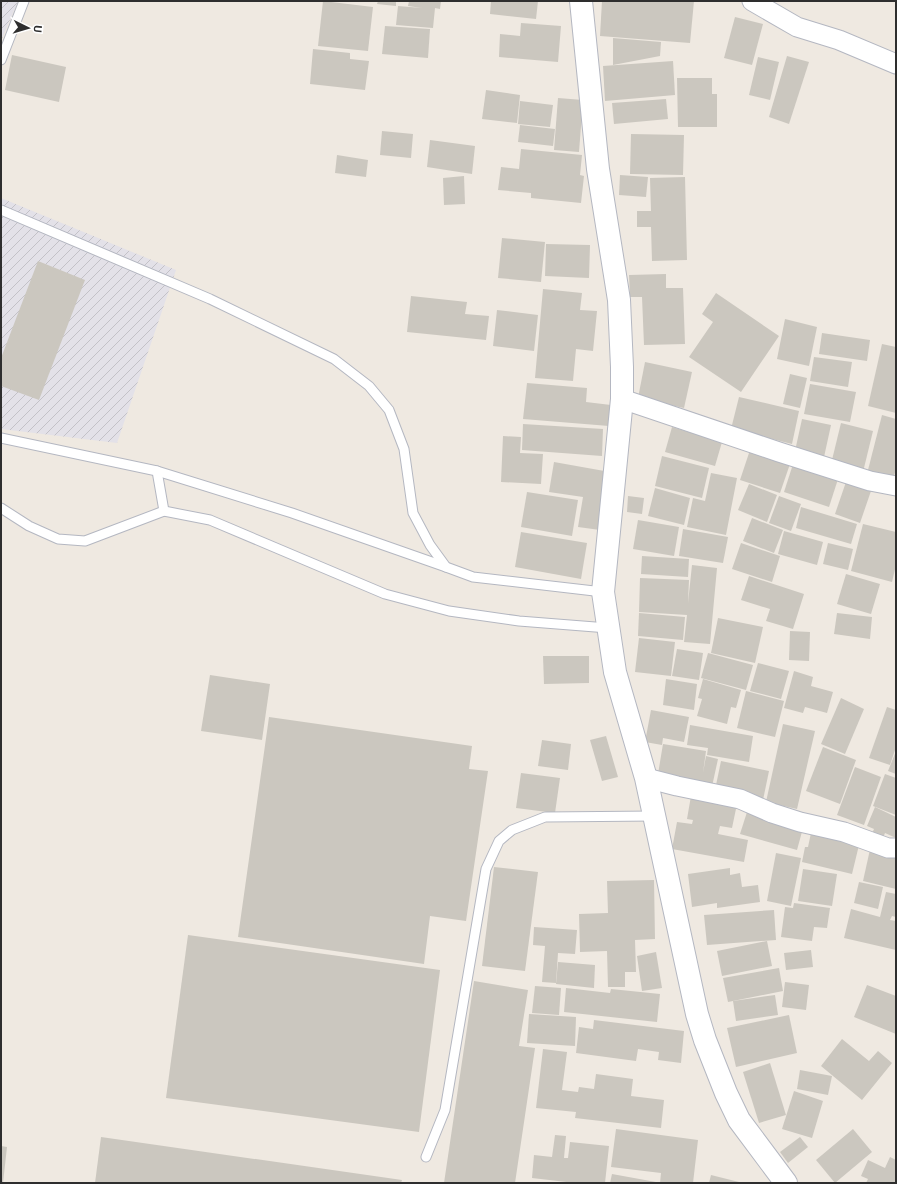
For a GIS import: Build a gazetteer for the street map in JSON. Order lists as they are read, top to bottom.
{
  "north": "right"
}
